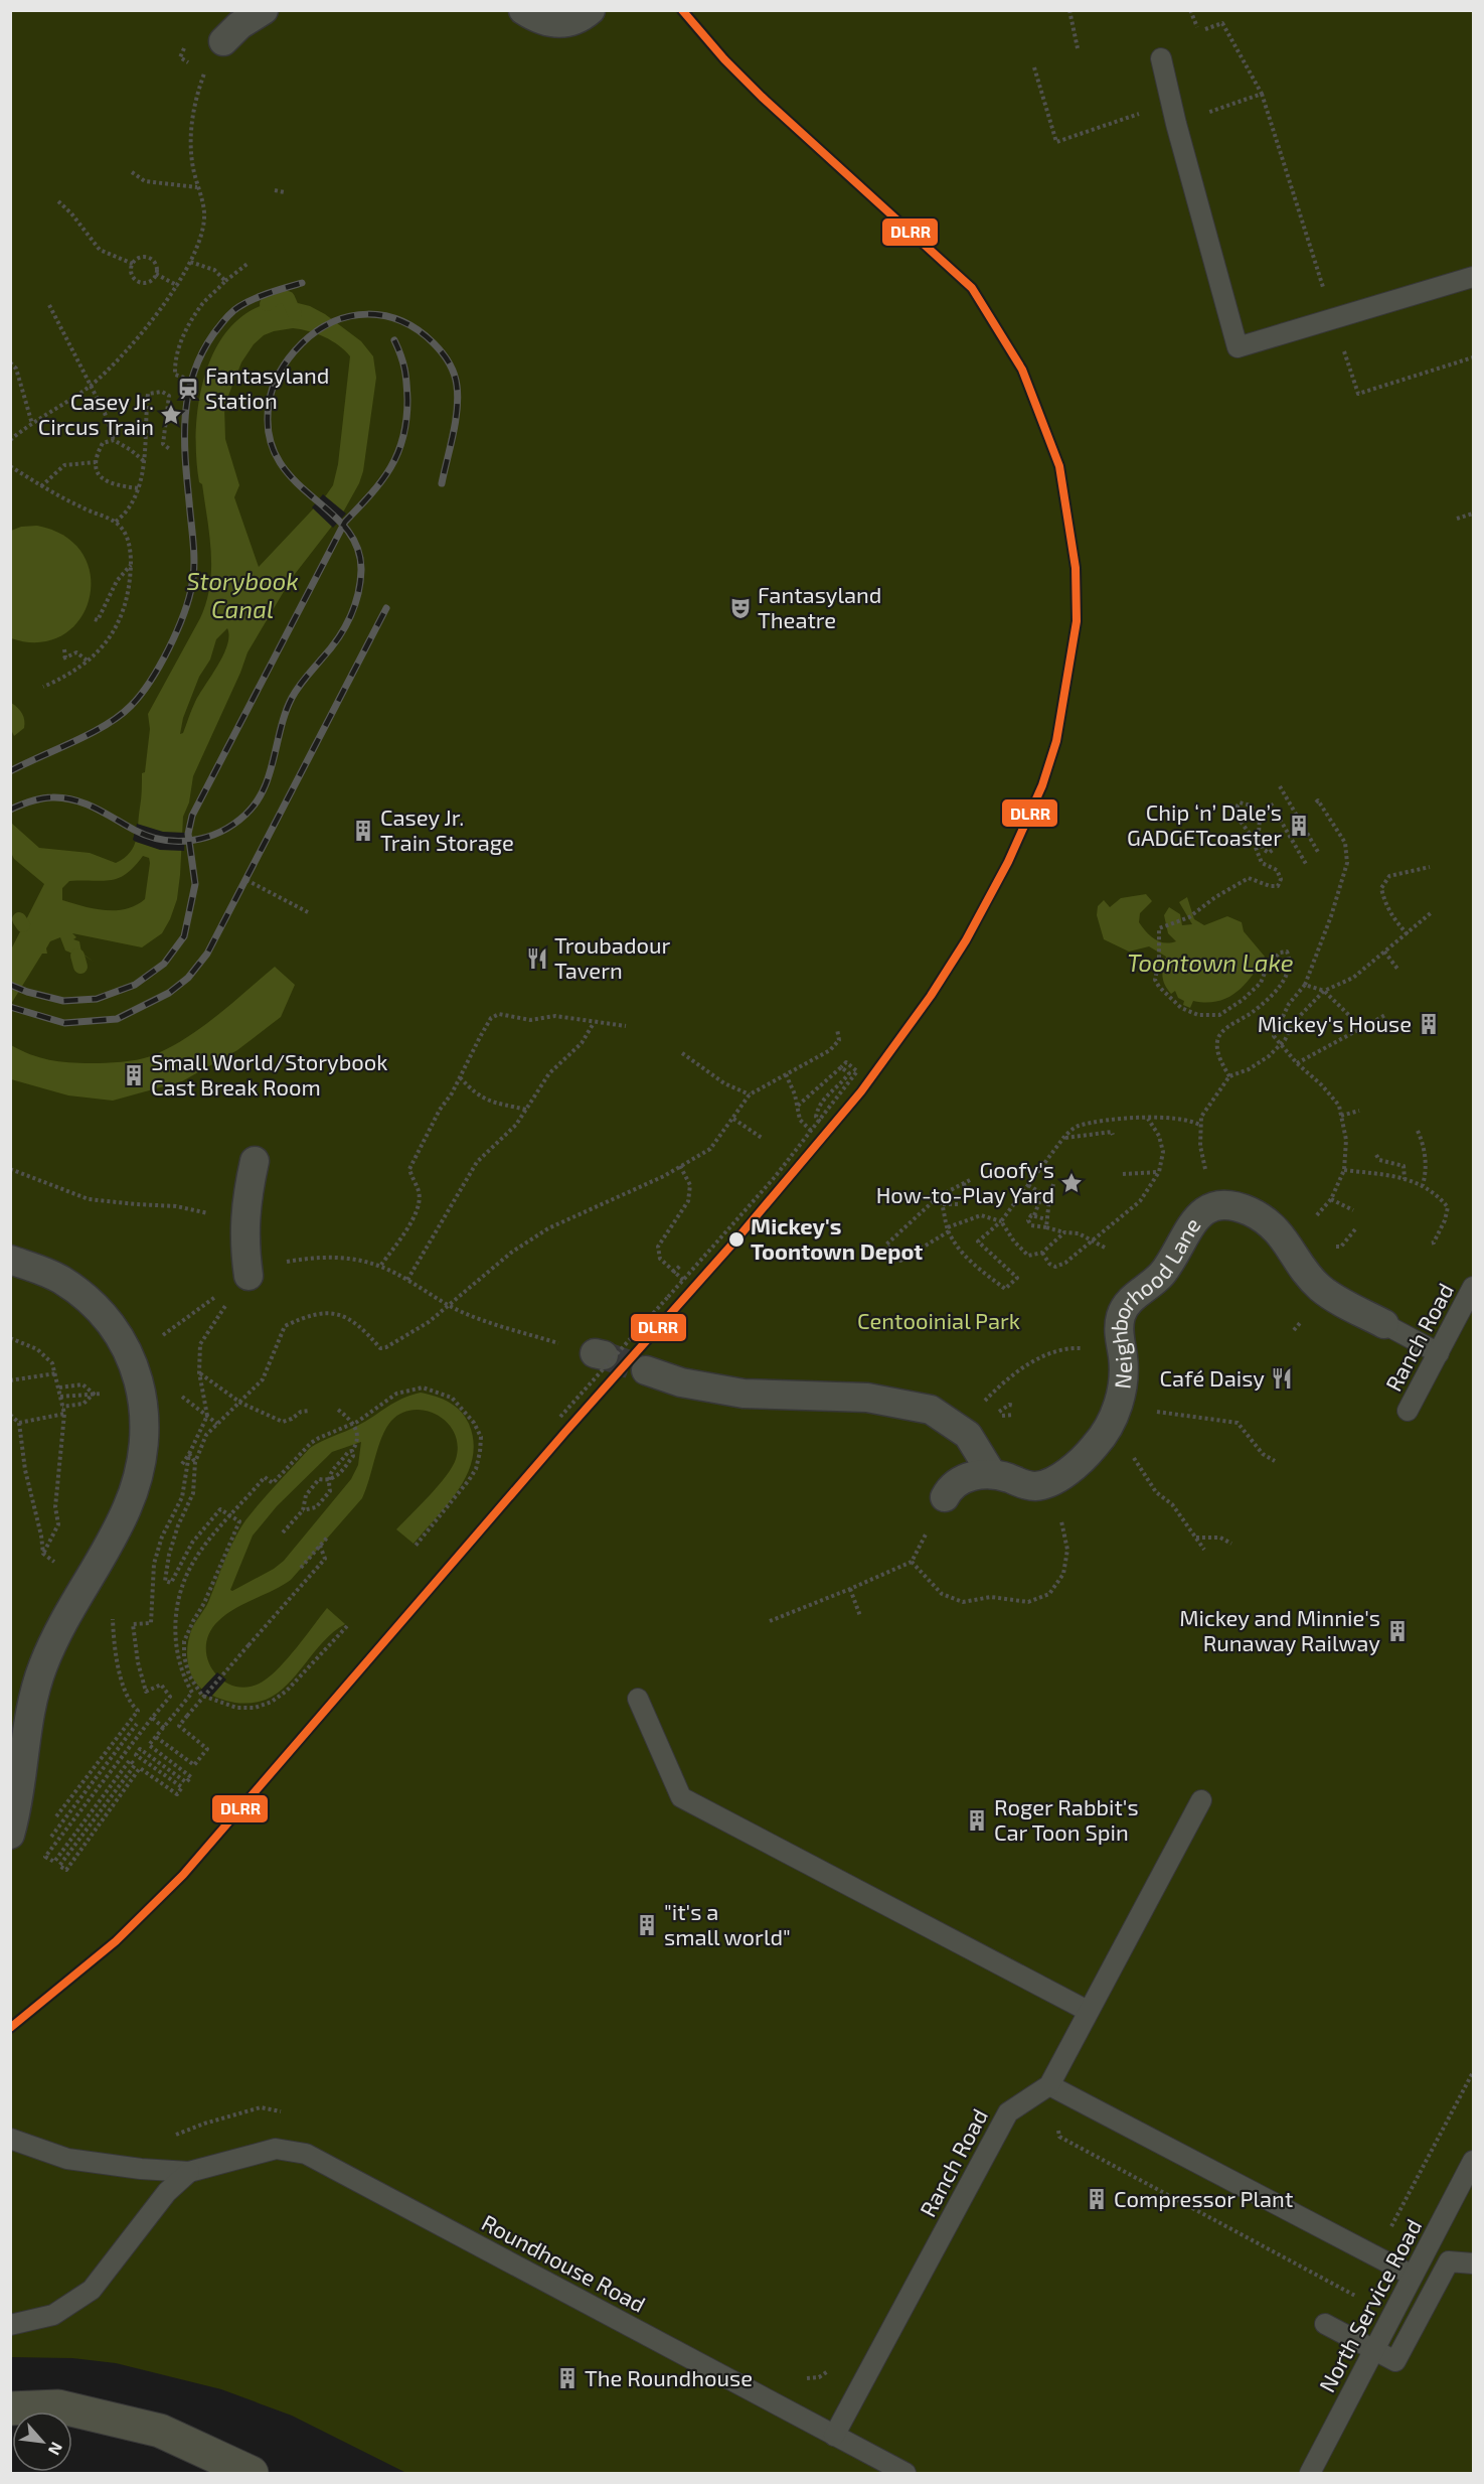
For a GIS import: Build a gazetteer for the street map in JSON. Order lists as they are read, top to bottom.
{
  "streets": {
    "street": ["Neighborhood Lane"],
    "lane": ["Ranch Road", "Roundhouse Road", "North Service Road"]
  },
  "crossings": [
    ["Ranch Road", "Roundhouse Road"]
  ],
  "water": ["Storybook Canal", "Toontown Lake"],
  "parks": ["Centooinial Park"],
  "places": {
    "station": ["Fantasyland Station"],
    "place": ["Casey Jr. Circus Train", "Goofy's How-to-Play Yard"],
    "theatre": ["Fantasyland Theatre"],
    "building": [
      "Chip ‘n’ Dale’s GADGETcoaster",
      "Casey Jr. Train Storage",
      "Mickey's House",
      "Small World/Storybook Cast Break Room",
      "Mickey and Minnie's Runaway Railway",
      "Roger Rabbit's Car Toon Spin",
      "\"it's a small world\"",
      "Compressor Plant",
      "The Roundhouse"
    ],
    "restaurant": ["Troubadour Tavern", "Café Daisy"],
    "other": ["Mickey's Toontown Depot"]
  },
  "lines": ["transit line DLRR"],
  "north": "bottom right"
}
